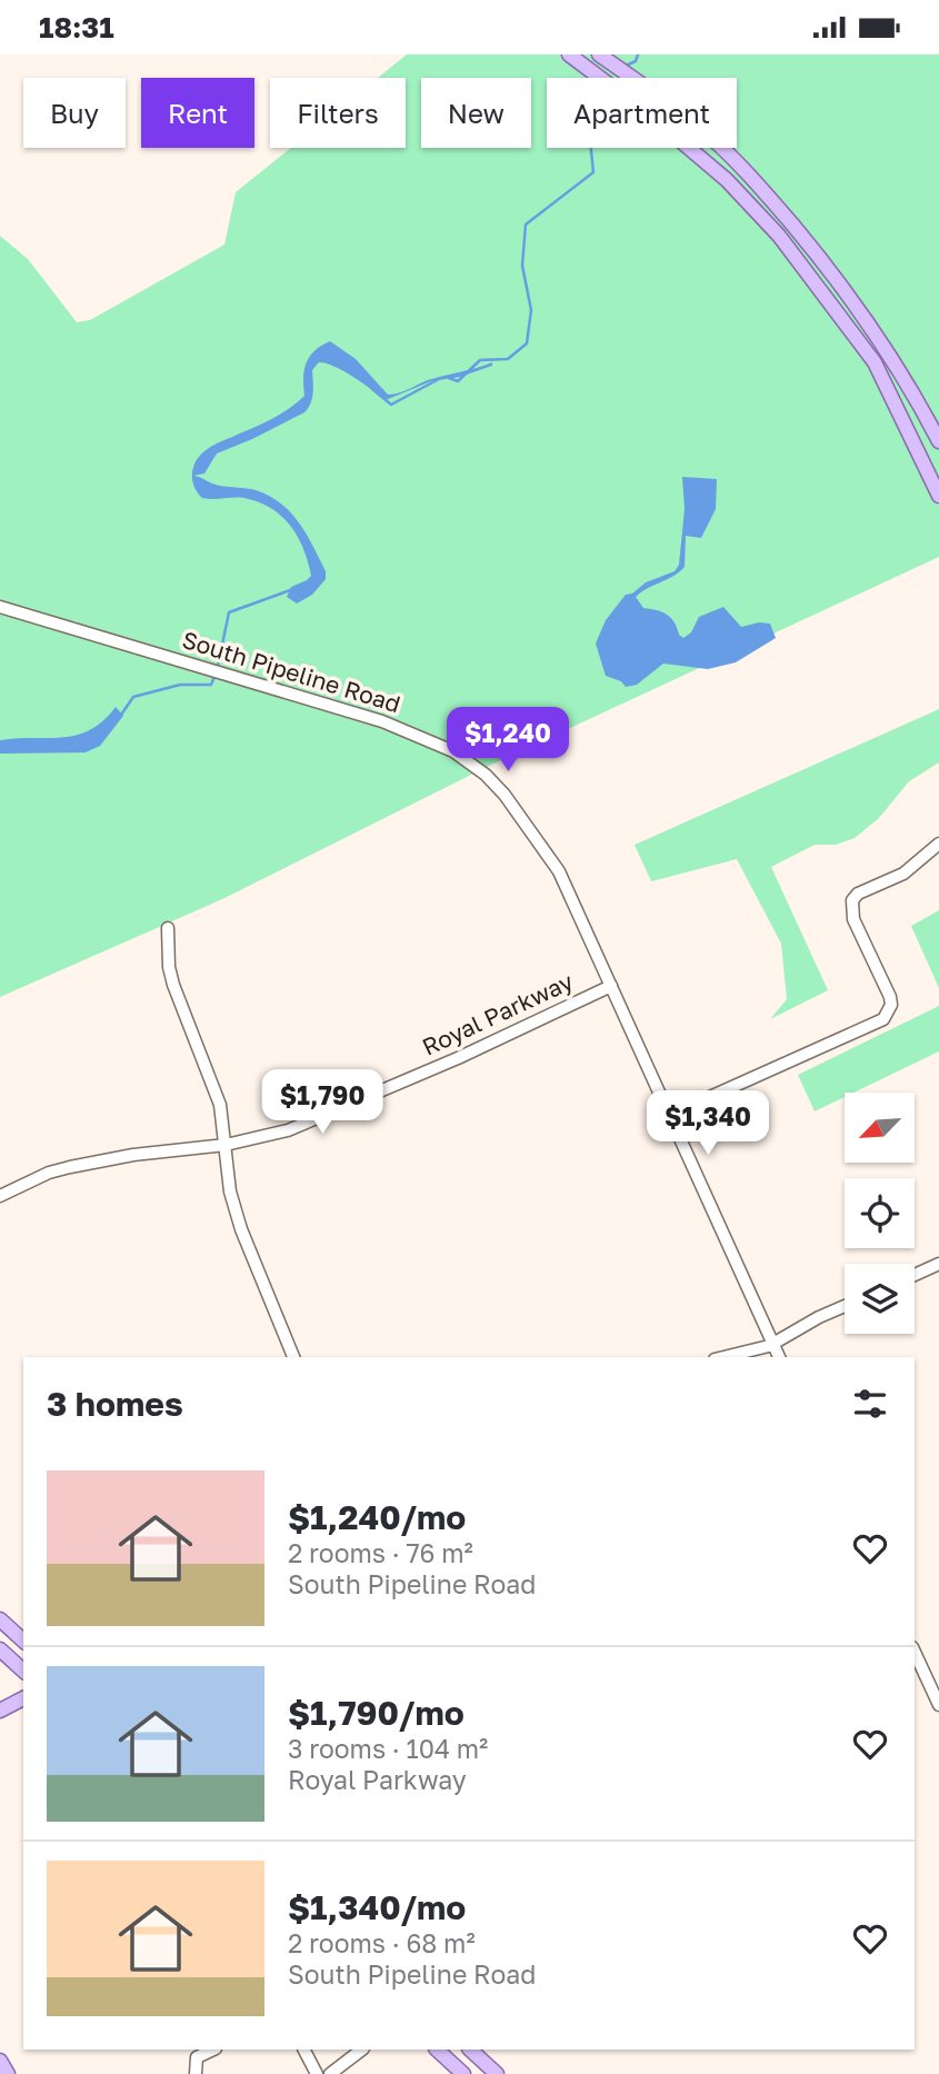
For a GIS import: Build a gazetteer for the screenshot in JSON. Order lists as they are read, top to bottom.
{
  "streets": {
    "street": ["South Pipeline Road", "Royal Parkway"]
  },
  "crossings": [
    ["South Pipeline Road", "Royal Parkway"]
  ],
  "north": "bottom left",
  "page": {
    "status": "18:31",
    "chip": [
      "Buy",
      "Rent",
      "Filters",
      "New",
      "Apartment"
    ],
    "price": ["$1,240", "$1,790", "$1,340"],
    "heading": "3 homes",
    "list": [
      {
        "name": "$1,240/mo",
        "note": "2 rooms · 76 m² · South Pipeline Road"
      },
      {
        "name": "$1,790/mo",
        "note": "3 rooms · 104 m² · Royal Parkway"
      },
      {
        "name": "$1,340/mo",
        "note": "2 rooms · 68 m² · South Pipeline Road"
      }
    ]
  }
}
